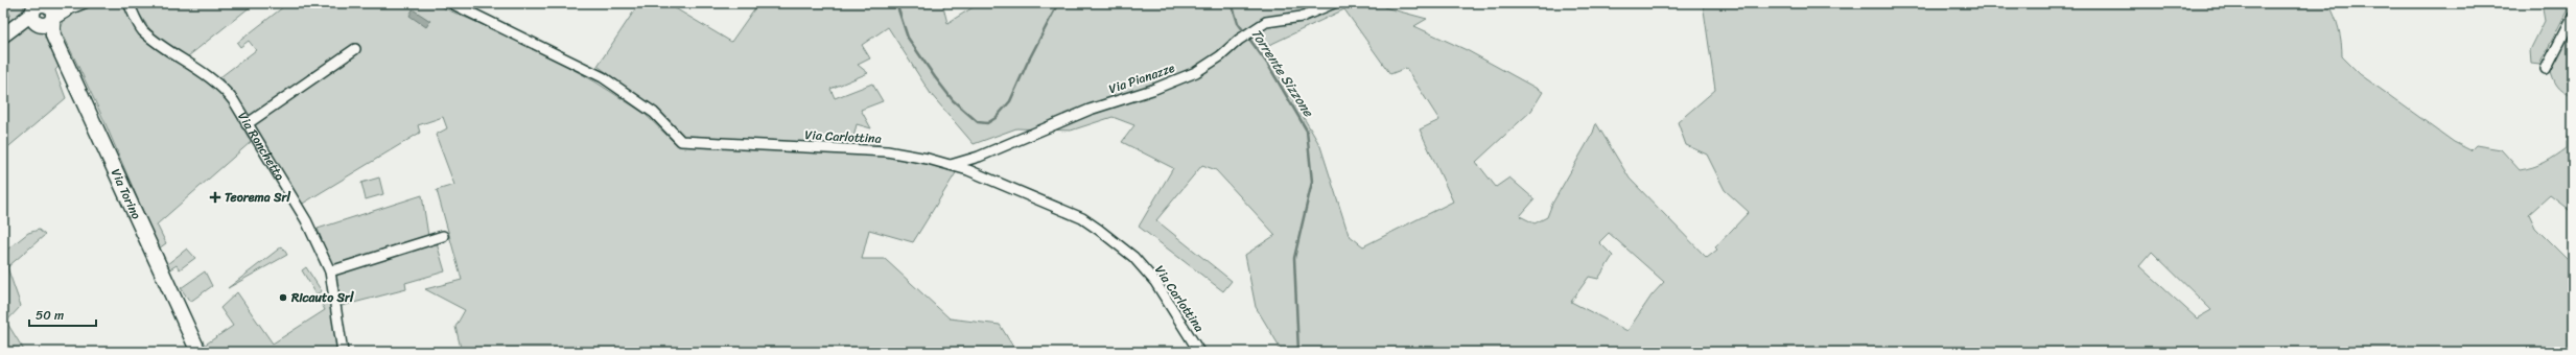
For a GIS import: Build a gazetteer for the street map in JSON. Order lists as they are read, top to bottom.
{
  "streets": {
    "main road": ["Via Torino"],
    "street": ["Via Pianazze", "Via Carlottina", "Via Ronchetto"]
  },
  "crossings": [
    ["Via Pianazze", "Via Carlottina"]
  ],
  "water": ["Torrente Sizzone"],
  "places": {
    "health": ["Teorema Srl"],
    "other": ["Ricauto Srl"]
  },
  "scale_bar": "50 m"
}
